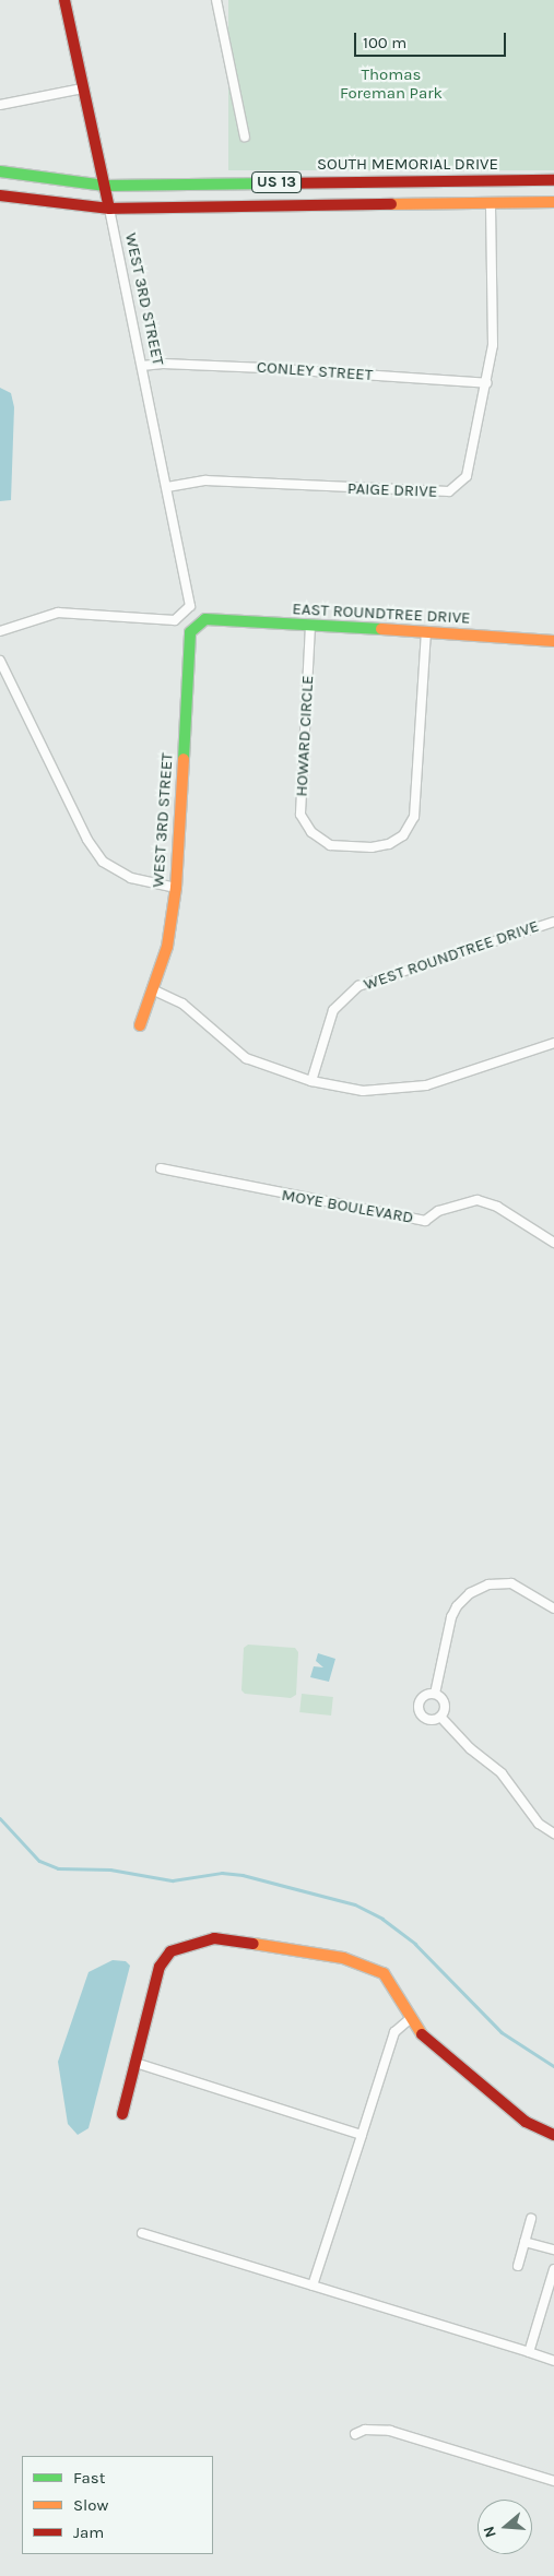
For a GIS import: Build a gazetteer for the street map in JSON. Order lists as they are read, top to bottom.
{
  "streets": {
    "street": [
      "SOUTH MEMORIAL DRIVE",
      "US 13",
      "WEST 3RD STREET",
      "CONLEY STREET",
      "PAIGE DRIVE",
      "EAST ROUNDTREE DRIVE",
      "HOWARD CIRCLE",
      "WEST ROUNDTREE DRIVE",
      "MOYE BOULEVARD"
    ]
  },
  "crossings": [
    ["SOUTH MEMORIAL DRIVE", "WEST 3RD STREET"],
    ["US 13", "WEST 3RD STREET"],
    ["US 13", "PAIGE DRIVE"],
    ["WEST 3RD STREET", "CONLEY STREET"],
    ["WEST 3RD STREET", "PAIGE DRIVE"],
    ["WEST 3RD STREET", "EAST ROUNDTREE DRIVE"],
    ["CONLEY STREET", "PAIGE DRIVE"],
    ["EAST ROUNDTREE DRIVE", "HOWARD CIRCLE"]
  ],
  "parks": ["Thomas Foreman Park"],
  "legend": ["Fast", "Slow", "Jam"],
  "scale_bar": "100 m",
  "north": "left"
}
